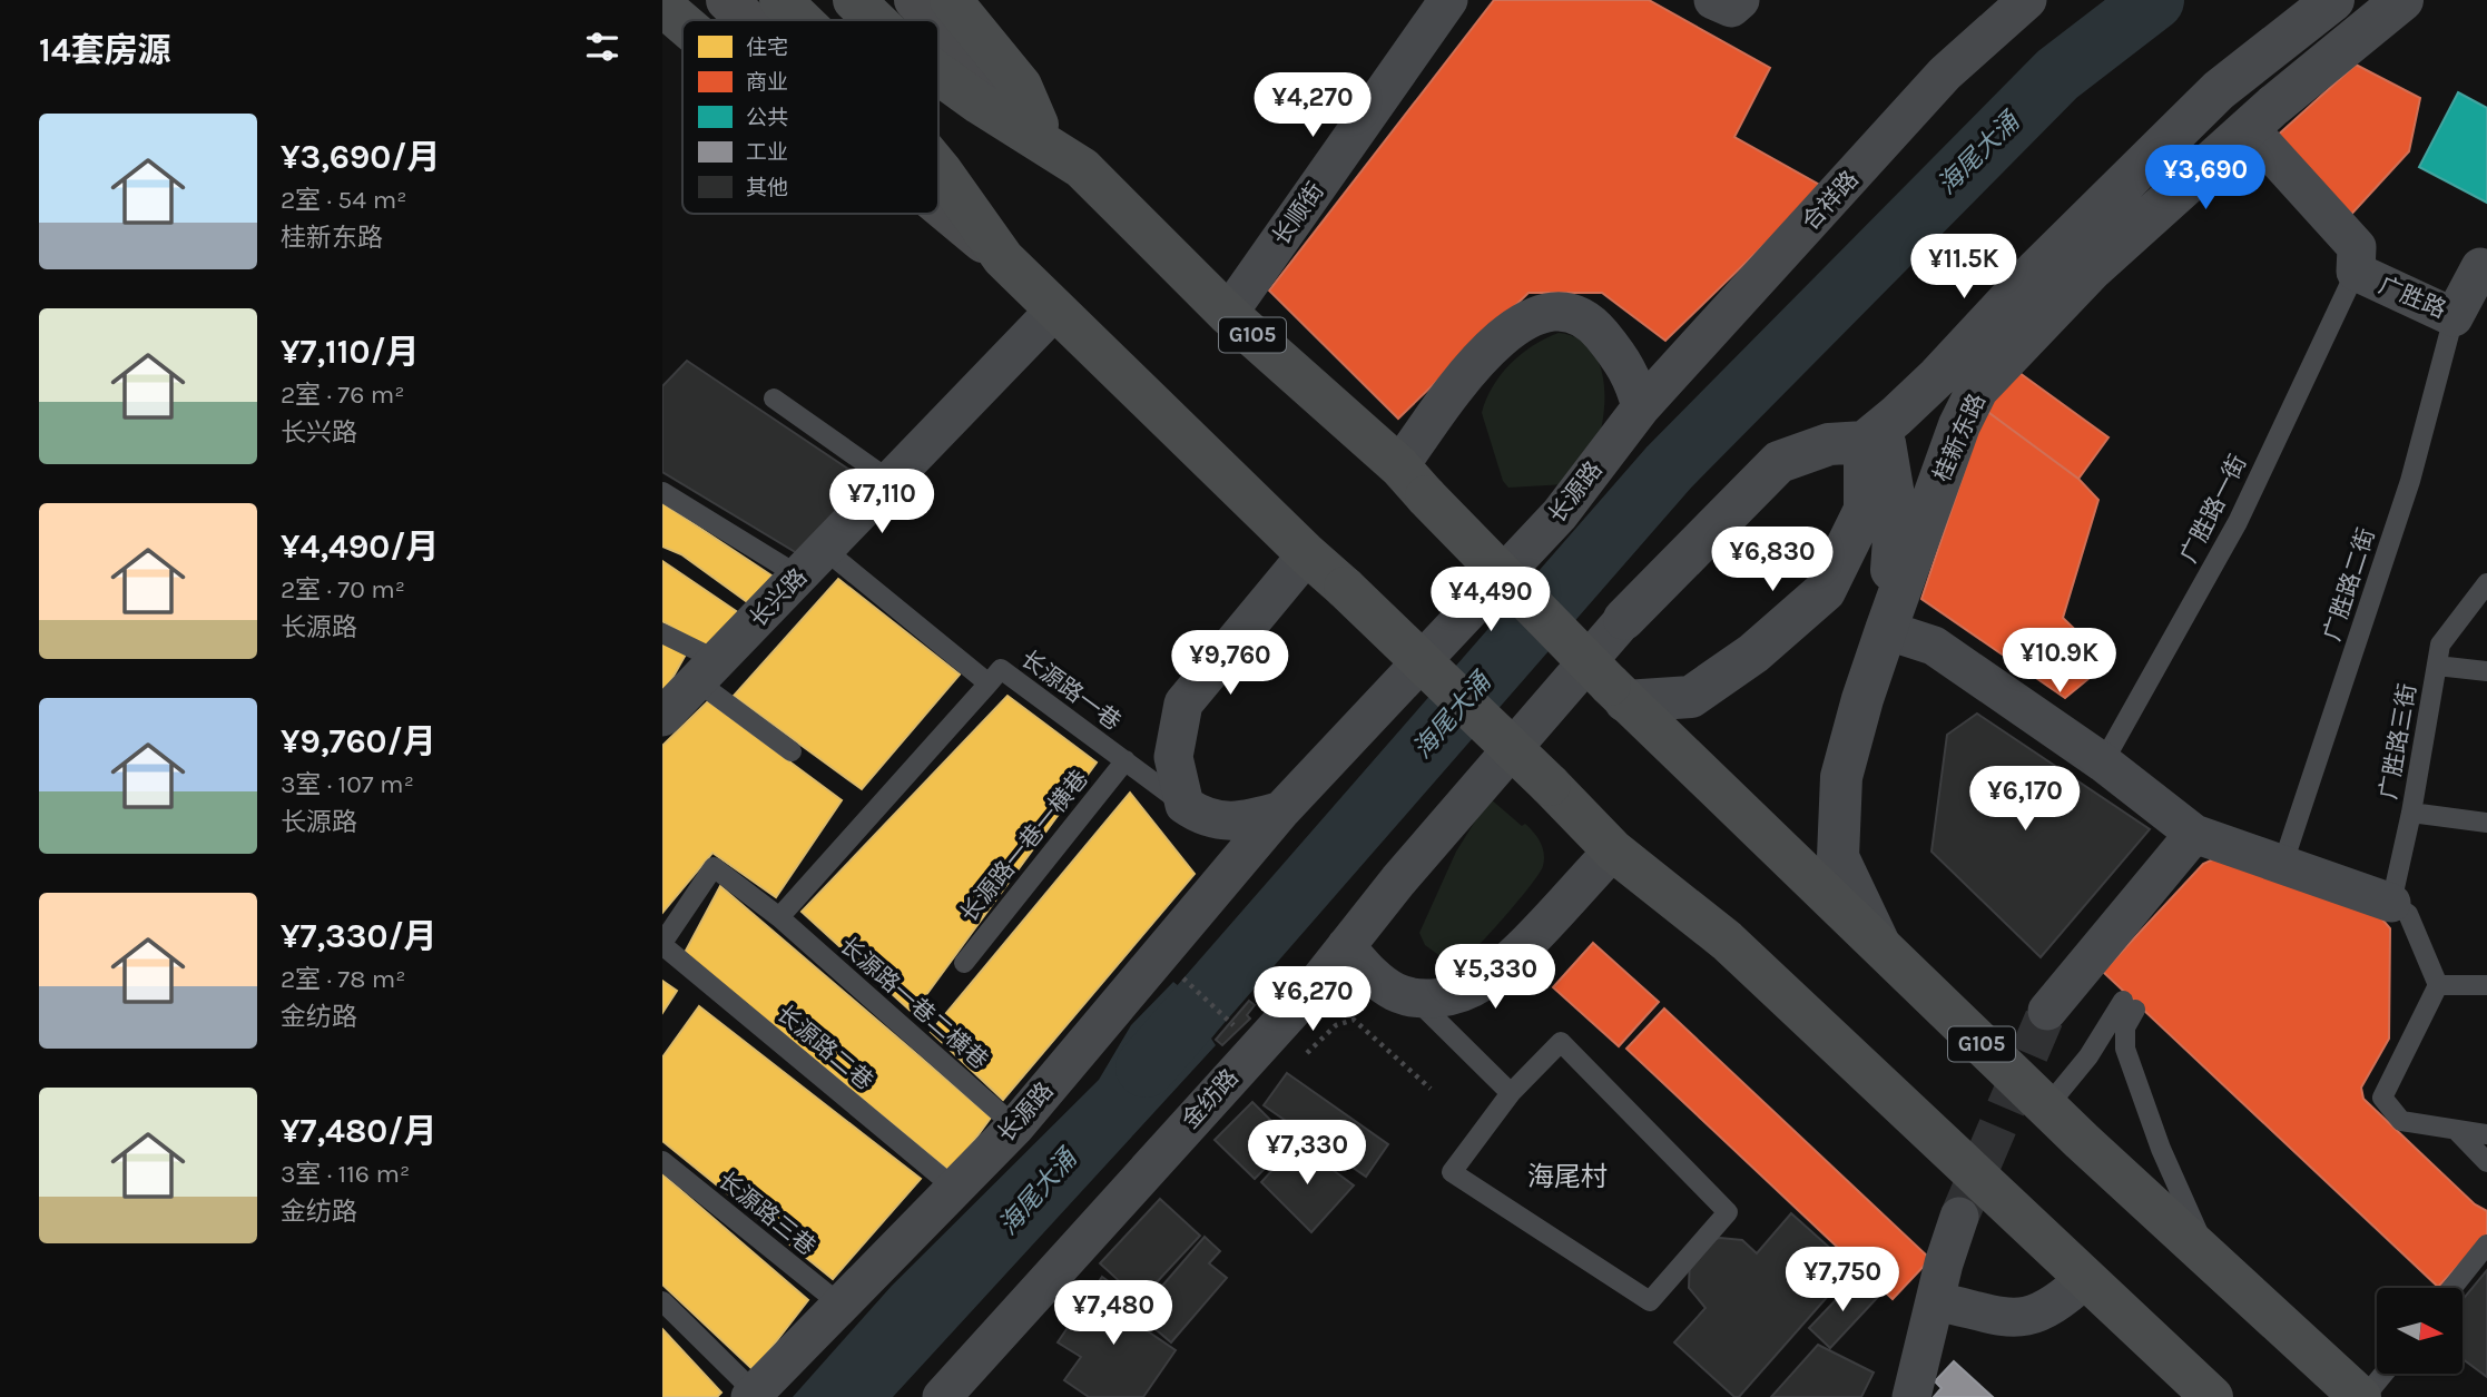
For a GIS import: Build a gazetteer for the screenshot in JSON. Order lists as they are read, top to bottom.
{
  "streets": {
    "highway": ["G105"],
    "street": [
      "合祥路",
      "长顺街",
      "广胜路",
      "桂新东路",
      "长源路",
      "长兴路",
      "金纺路"
    ],
    "lane": [
      "广胜路一街",
      "广胜路二街",
      "长源路一巷",
      "广胜路三街",
      "长源路一巷一横巷",
      "长源路一巷二横巷",
      "长源路二巷",
      "长源路三巷"
    ]
  },
  "crossings": [
    ["合祥路", "长源路"],
    ["长顺街", "G105"],
    ["广胜路", "桂新东路"],
    ["广胜路", "广胜路一街"],
    ["广胜路", "广胜路二街"],
    ["G105", "桂新东路"],
    ["长源路", "长源路一巷二横巷"],
    ["长源路", "长源路二巷"],
    ["长源路", "长源路三巷"],
    ["长兴路", "长源路一巷"],
    ["长源路一巷", "长源路一巷一横巷"],
    ["长源路一巷二横巷", "长源路二巷"]
  ],
  "districts": ["海尾村"],
  "water": ["海尾大涌"],
  "legend": [
    "住宅",
    "商业",
    "公共",
    "工业",
    "其他"
  ],
  "north": "right",
  "page": {
    "heading": "14套房源",
    "price": [
      "¥4,270",
      "¥3,690",
      "¥11.5K",
      "¥7,110",
      "¥6,830",
      "¥4,490",
      "¥10.9K",
      "¥9,760",
      "¥6,170",
      "¥5,330",
      "¥6,270",
      "¥7,330",
      "¥7,750",
      "¥7,480"
    ],
    "list": [
      {
        "name": "¥3,690/月",
        "note": "2室 · 54 m² · 桂新东路"
      },
      {
        "name": "¥7,110/月",
        "note": "2室 · 76 m² · 长兴路"
      },
      {
        "name": "¥4,490/月",
        "note": "2室 · 70 m² · 长源路"
      },
      {
        "name": "¥9,760/月",
        "note": "3室 · 107 m² · 长源路"
      },
      {
        "name": "¥7,330/月",
        "note": "2室 · 78 m² · 金纺路"
      },
      {
        "name": "¥7,480/月",
        "note": "3室 · 116 m² · 金纺路"
      }
    ]
  }
}
